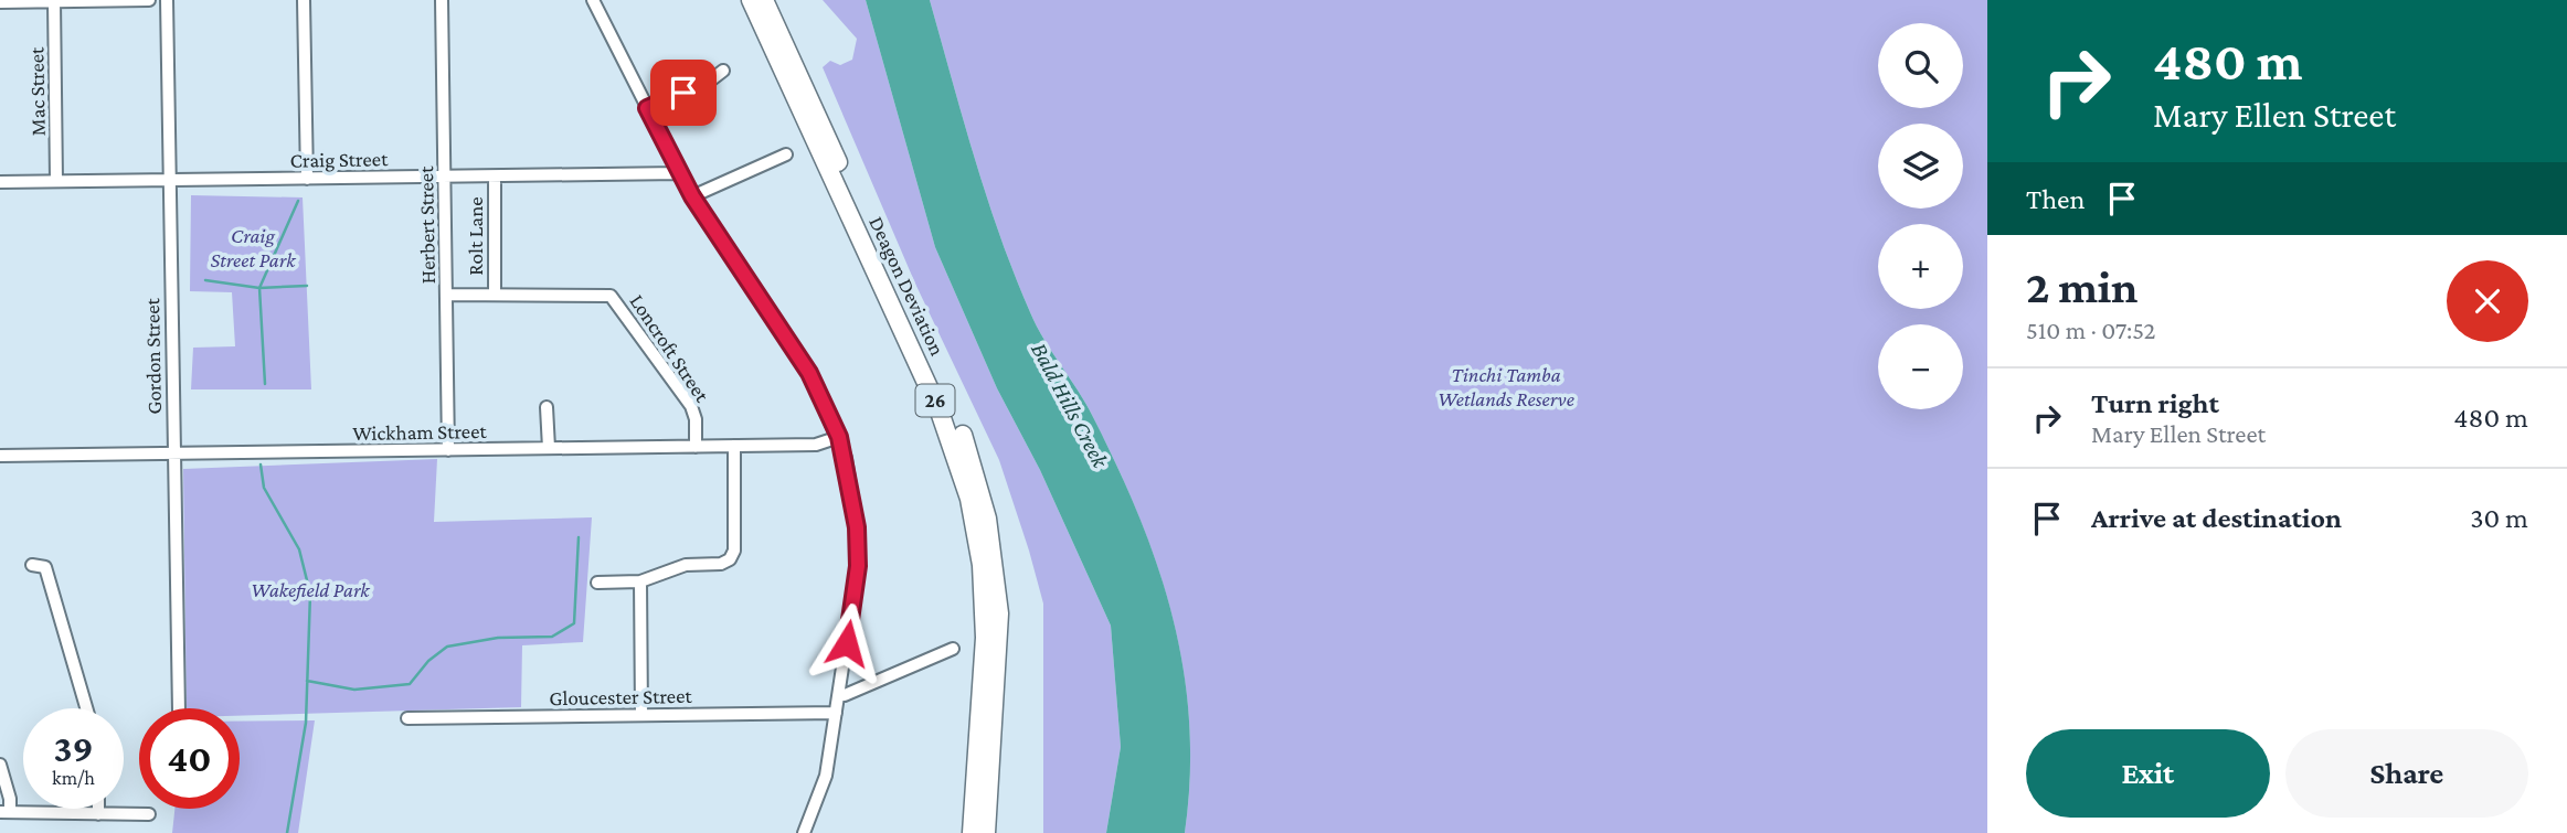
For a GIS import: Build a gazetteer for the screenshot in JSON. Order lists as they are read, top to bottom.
{
  "streets": {
    "highway": ["Deagon Deviation", "26"],
    "street": [
      "Mac Street",
      "Craig Street",
      "Herbert Street",
      "Rolt Lane",
      "Loncroft Street",
      "Gordon Street",
      "Wickham Street",
      "Gloucester Street"
    ]
  },
  "crossings": [
    ["Mac Street", "Craig Street"],
    ["Craig Street", "Herbert Street"],
    ["Craig Street", "Rolt Lane"],
    ["Craig Street", "Gordon Street"],
    ["Herbert Street", "Loncroft Street"],
    ["Herbert Street", "Wickham Street"],
    ["Rolt Lane", "Loncroft Street"],
    ["Loncroft Street", "Wickham Street"],
    ["Gordon Street", "Wickham Street"]
  ],
  "water": ["Bald Hills Creek"],
  "parks": ["Craig Street Park", "Tinchi Tamba Wetlands Reserve", "Wakefield Park"],
  "page": {
    "turn": ["480 m", "Mary Ellen Street"],
    "map_buttons": ["+", "−"],
    "then": "Then",
    "heading": ["2 min", "510 m · 07:52"],
    "list": [
      {
        "name": "Turn right",
        "note": "Mary Ellen Street",
        "value": "480 m"
      },
      {
        "name": "Arrive at destination",
        "value": "30 m"
      }
    ],
    "speed": "39 km/h",
    "limit": "40",
    "buttons": ["Exit", "Share"]
  }
}
